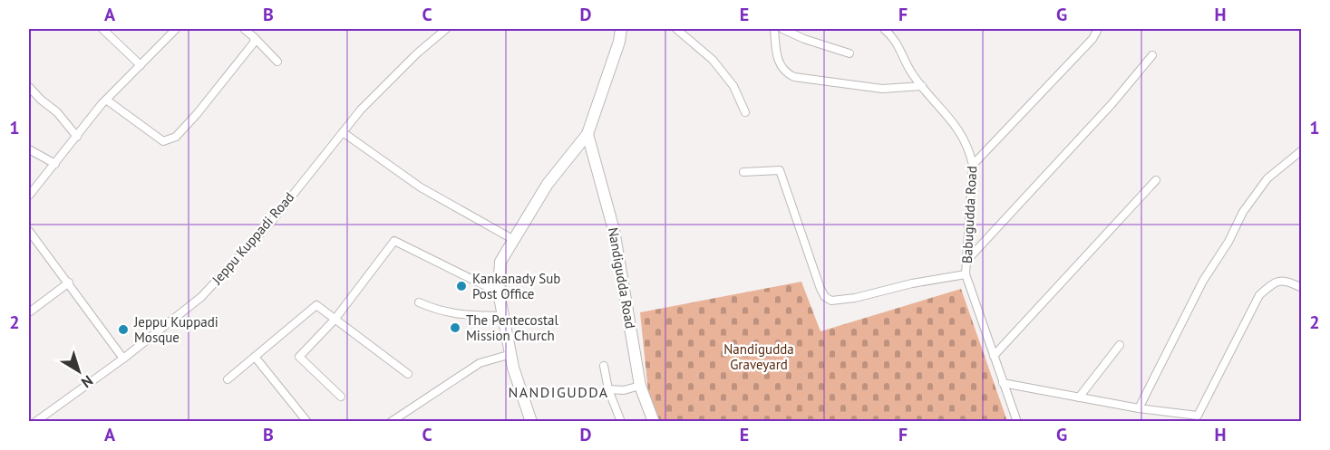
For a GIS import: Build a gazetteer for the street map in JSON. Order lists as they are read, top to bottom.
{
  "streets": {
    "main road": ["Nandigudda Road"],
    "street": ["Babugudda Road", "Jeppu Kuppadi Road"]
  },
  "districts": ["NANDIGUDDA"],
  "parks": ["Nandigudda Graveyard"],
  "places": ["Kankanady Sub Post Office", "The Pentecostal Mission Church", "Jeppu Kuppadi Mosque"],
  "north": "bottom right",
  "grid": {
    "columns": [
      "A",
      "B",
      "C",
      "D",
      "E",
      "F",
      "G",
      "H"
    ],
    "rows": ["1", "2"]
  }
}
